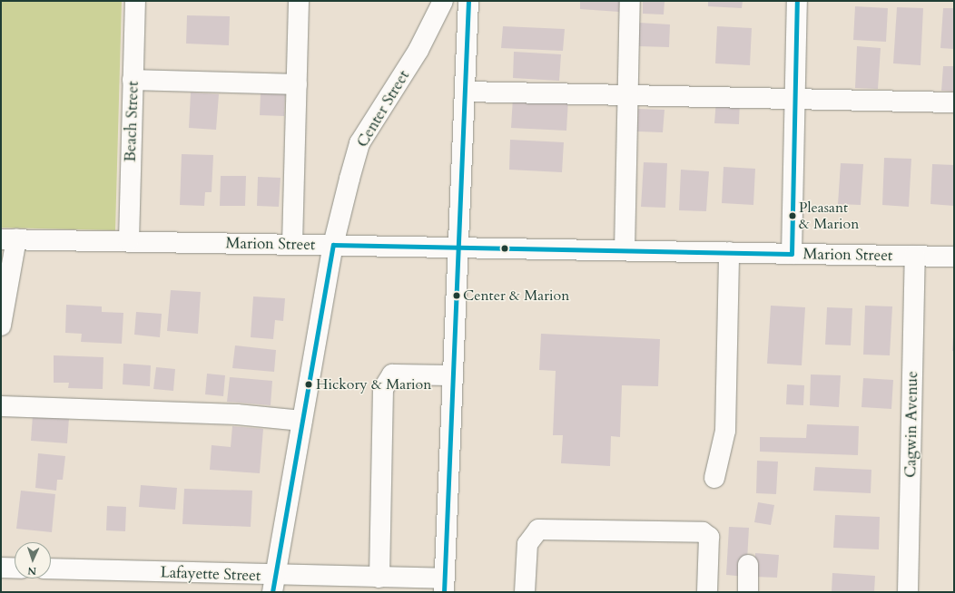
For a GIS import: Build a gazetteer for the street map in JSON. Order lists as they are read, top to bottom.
{
  "streets": {
    "street": [
      "Center Street",
      "Beach Street",
      "Marion Street",
      "Cagwin Avenue",
      "Lafayette Street"
    ]
  },
  "crossings": [
    ["Center Street", "Marion Street"],
    ["Center Street", "Lafayette Street"],
    ["Beach Street", "Marion Street"],
    ["Marion Street", "Cagwin Avenue"]
  ],
  "places": ["Pleasant & Marion", "Center & Marion", "Hickory & Marion"],
  "north": "bottom"
}
